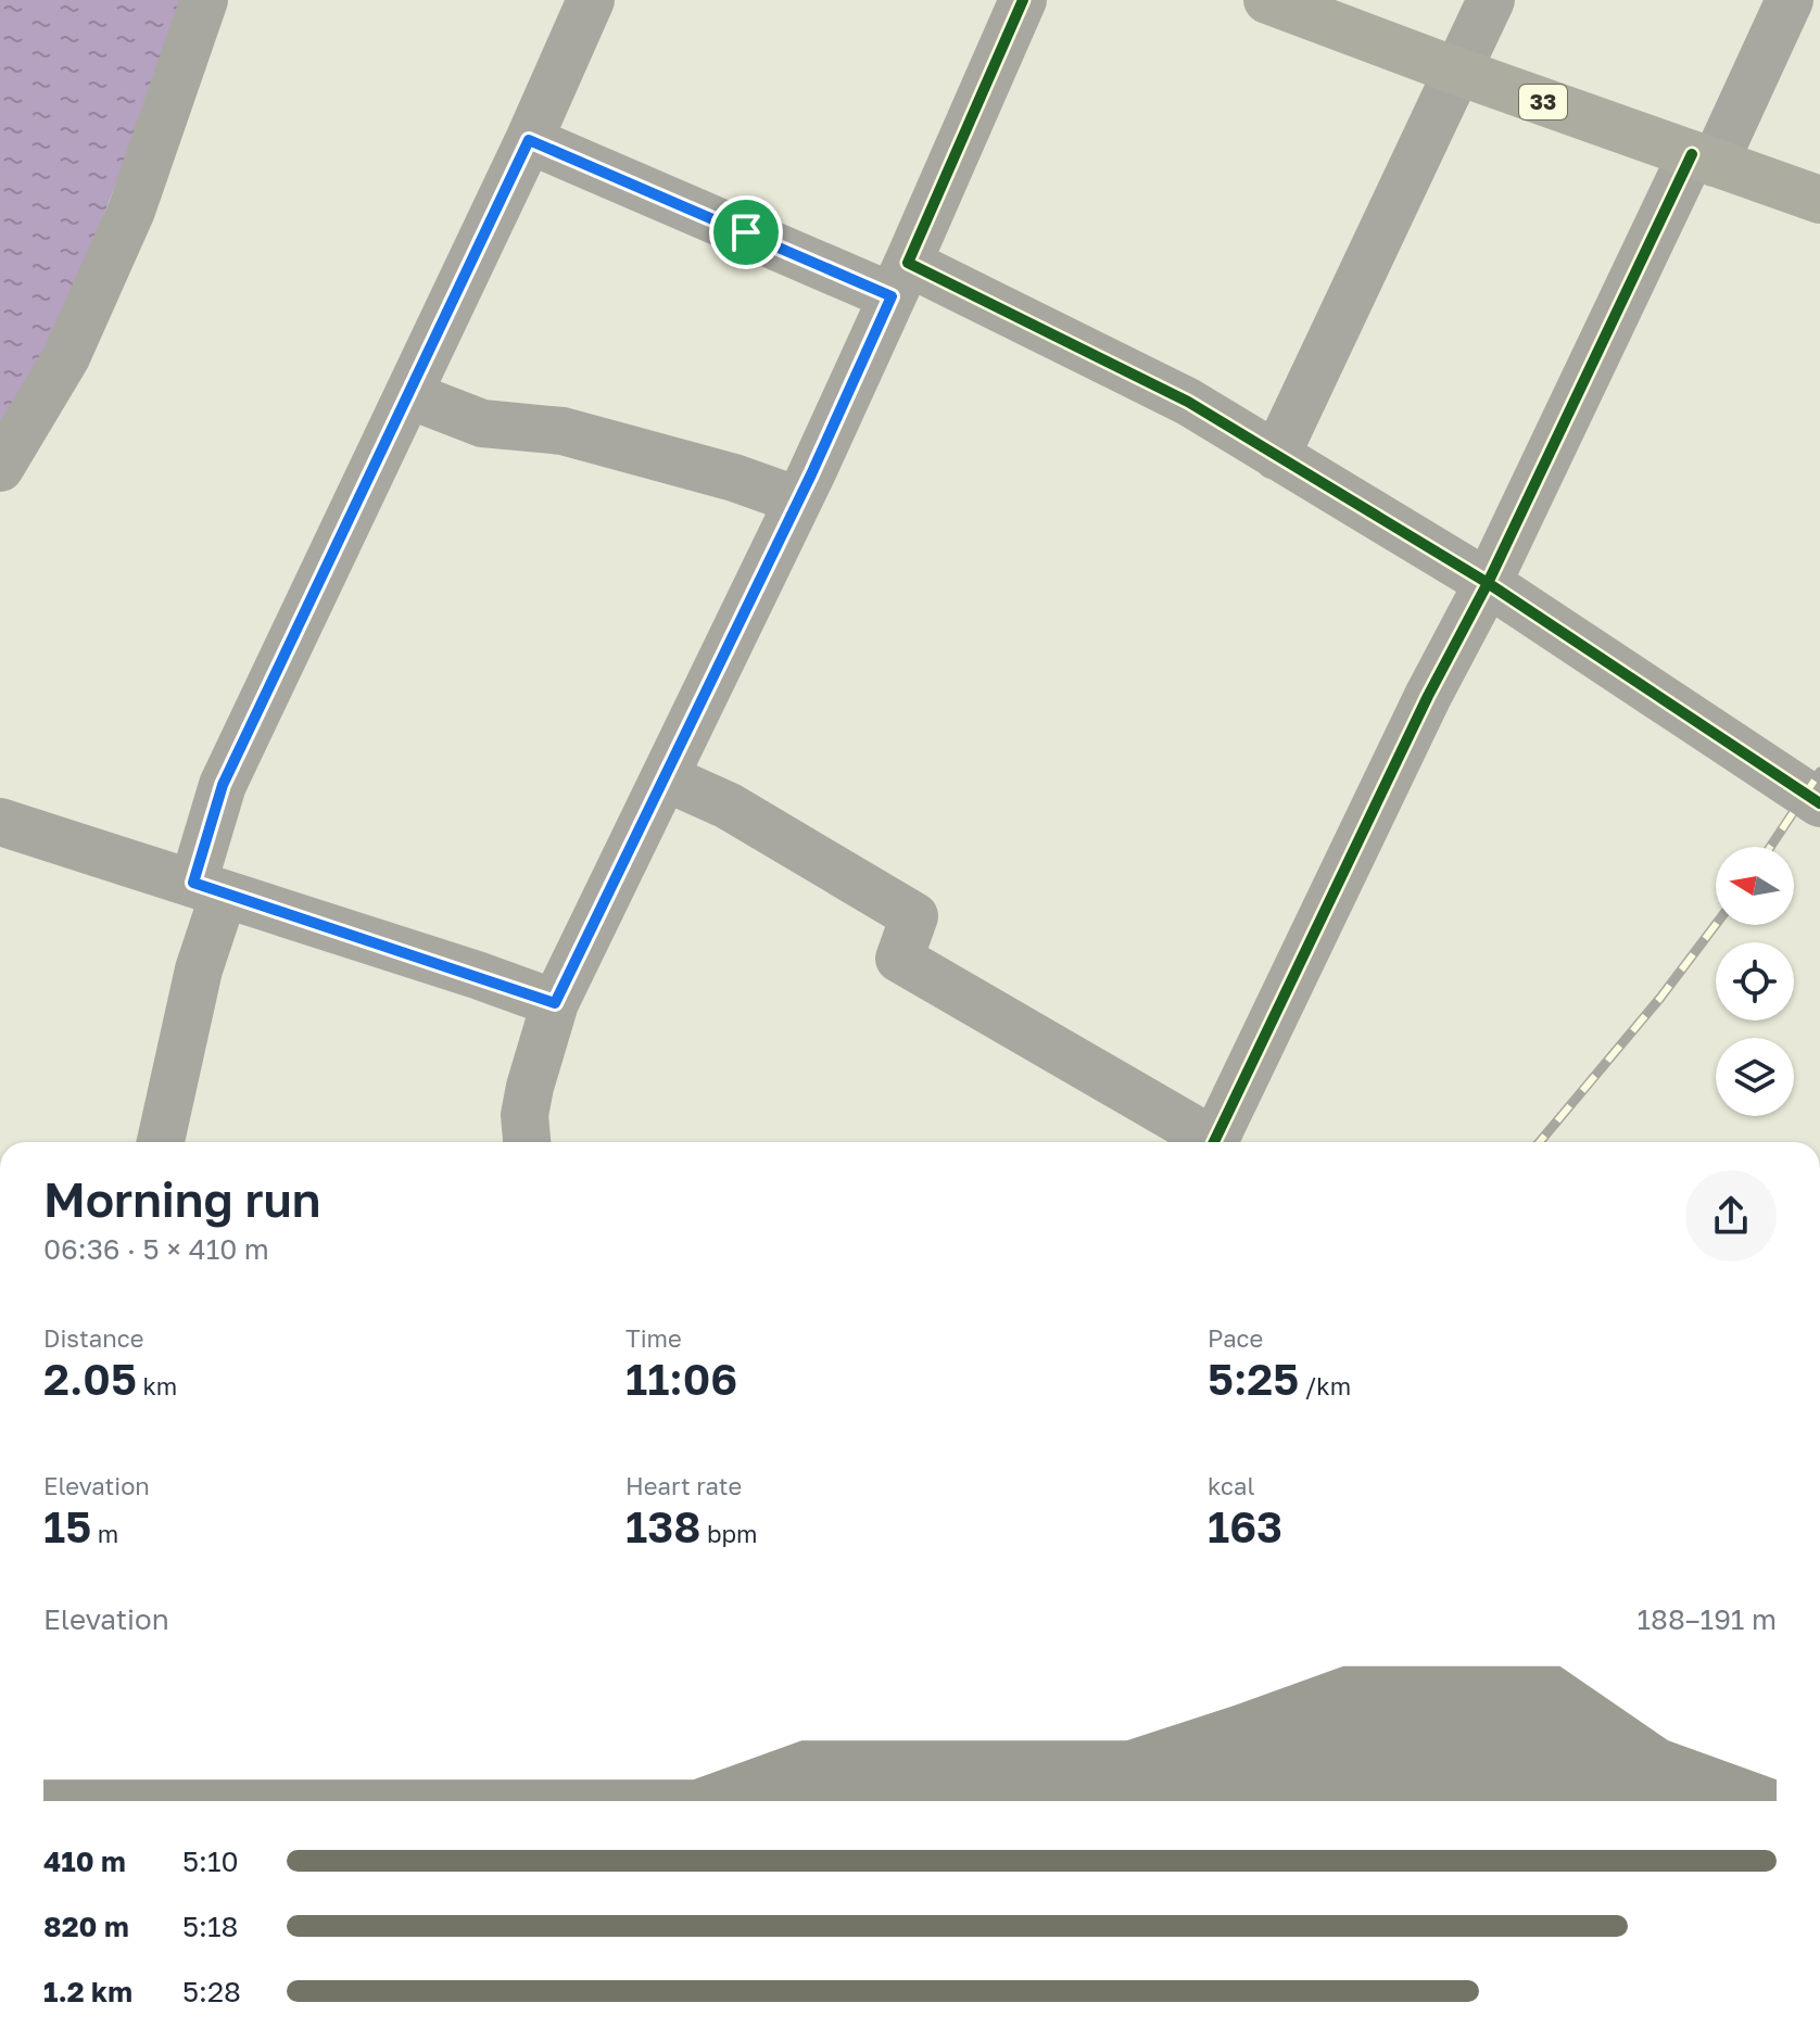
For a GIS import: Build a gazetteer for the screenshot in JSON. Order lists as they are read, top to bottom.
{
  "streets": {
    "main road": ["33"]
  },
  "north": "left",
  "page": {
    "heading": ["Morning run", "06:36 · 5 × 410 m"],
    "stats": [
      ["Distance", "2.05 km"],
      ["Time", "11:06"],
      ["Pace", "5:25 /km"],
      ["Elevation", "15 m"],
      ["Heart rate", "138 bpm"],
      ["kcal", "163"]
    ],
    "chart": ["Elevation", "188–191 m"],
    "list": [
      {
        "name": "410 m",
        "note": "5:10"
      },
      {
        "name": "820 m",
        "note": "5:18"
      },
      {
        "name": "1.2 km",
        "note": "5:28"
      }
    ]
  }
}
